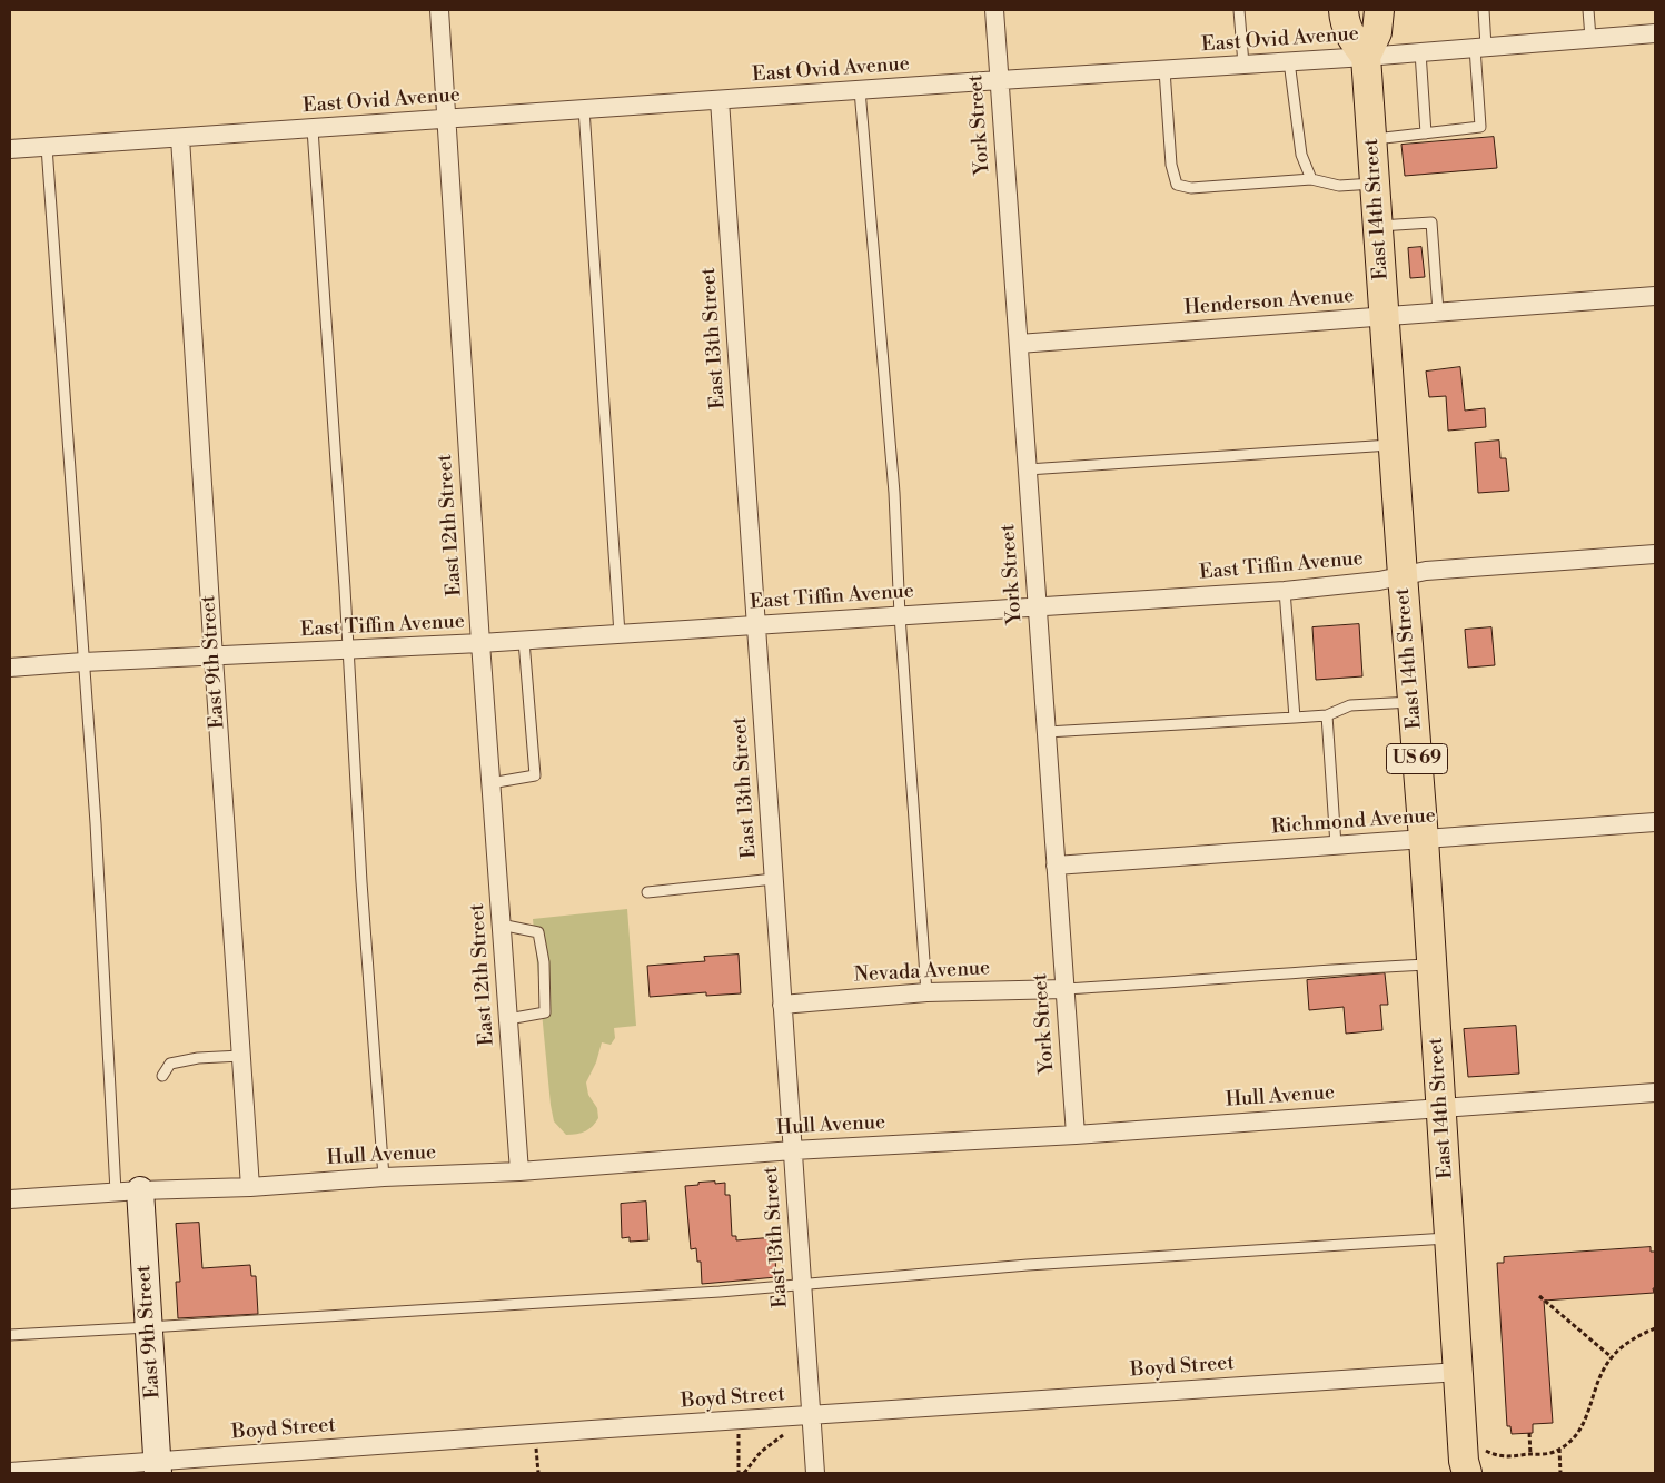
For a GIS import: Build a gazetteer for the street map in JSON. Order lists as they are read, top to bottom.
{
  "streets": {
    "main road": ["East 14th Street", "US 69"],
    "street": [
      "East Ovid Avenue",
      "York Street",
      "Henderson Avenue",
      "East 13th Street",
      "East 12th Street",
      "East Tiffin Avenue",
      "East 9th Street",
      "Richmond Avenue",
      "Nevada Avenue",
      "Hull Avenue",
      "Boyd Street"
    ]
  },
  "crossings": [
    ["East Ovid Avenue", "York Street"],
    ["East Ovid Avenue", "East 14th Street"],
    ["East Ovid Avenue", "East 13th Street"],
    ["East Ovid Avenue", "East 12th Street"],
    ["East Ovid Avenue", "East 9th Street"],
    ["York Street", "Henderson Avenue"],
    ["York Street", "East Tiffin Avenue"],
    ["York Street", "Richmond Avenue"],
    ["York Street", "Nevada Avenue"],
    ["York Street", "Hull Avenue"],
    ["East 14th Street", "Henderson Avenue"],
    ["East 14th Street", "East Tiffin Avenue"],
    ["East 14th Street", "Richmond Avenue"],
    ["East 14th Street", "Hull Avenue"],
    ["East 14th Street", "Boyd Street"],
    ["East 13th Street", "East Tiffin Avenue"],
    ["East 13th Street", "Nevada Avenue"],
    ["East 13th Street", "Hull Avenue"],
    ["East 13th Street", "Boyd Street"],
    ["East 12th Street", "East Tiffin Avenue"],
    ["East 12th Street", "Hull Avenue"],
    ["East Tiffin Avenue", "East 9th Street"],
    ["East 9th Street", "Hull Avenue"],
    ["East 9th Street", "Boyd Street"]
  ]
}
